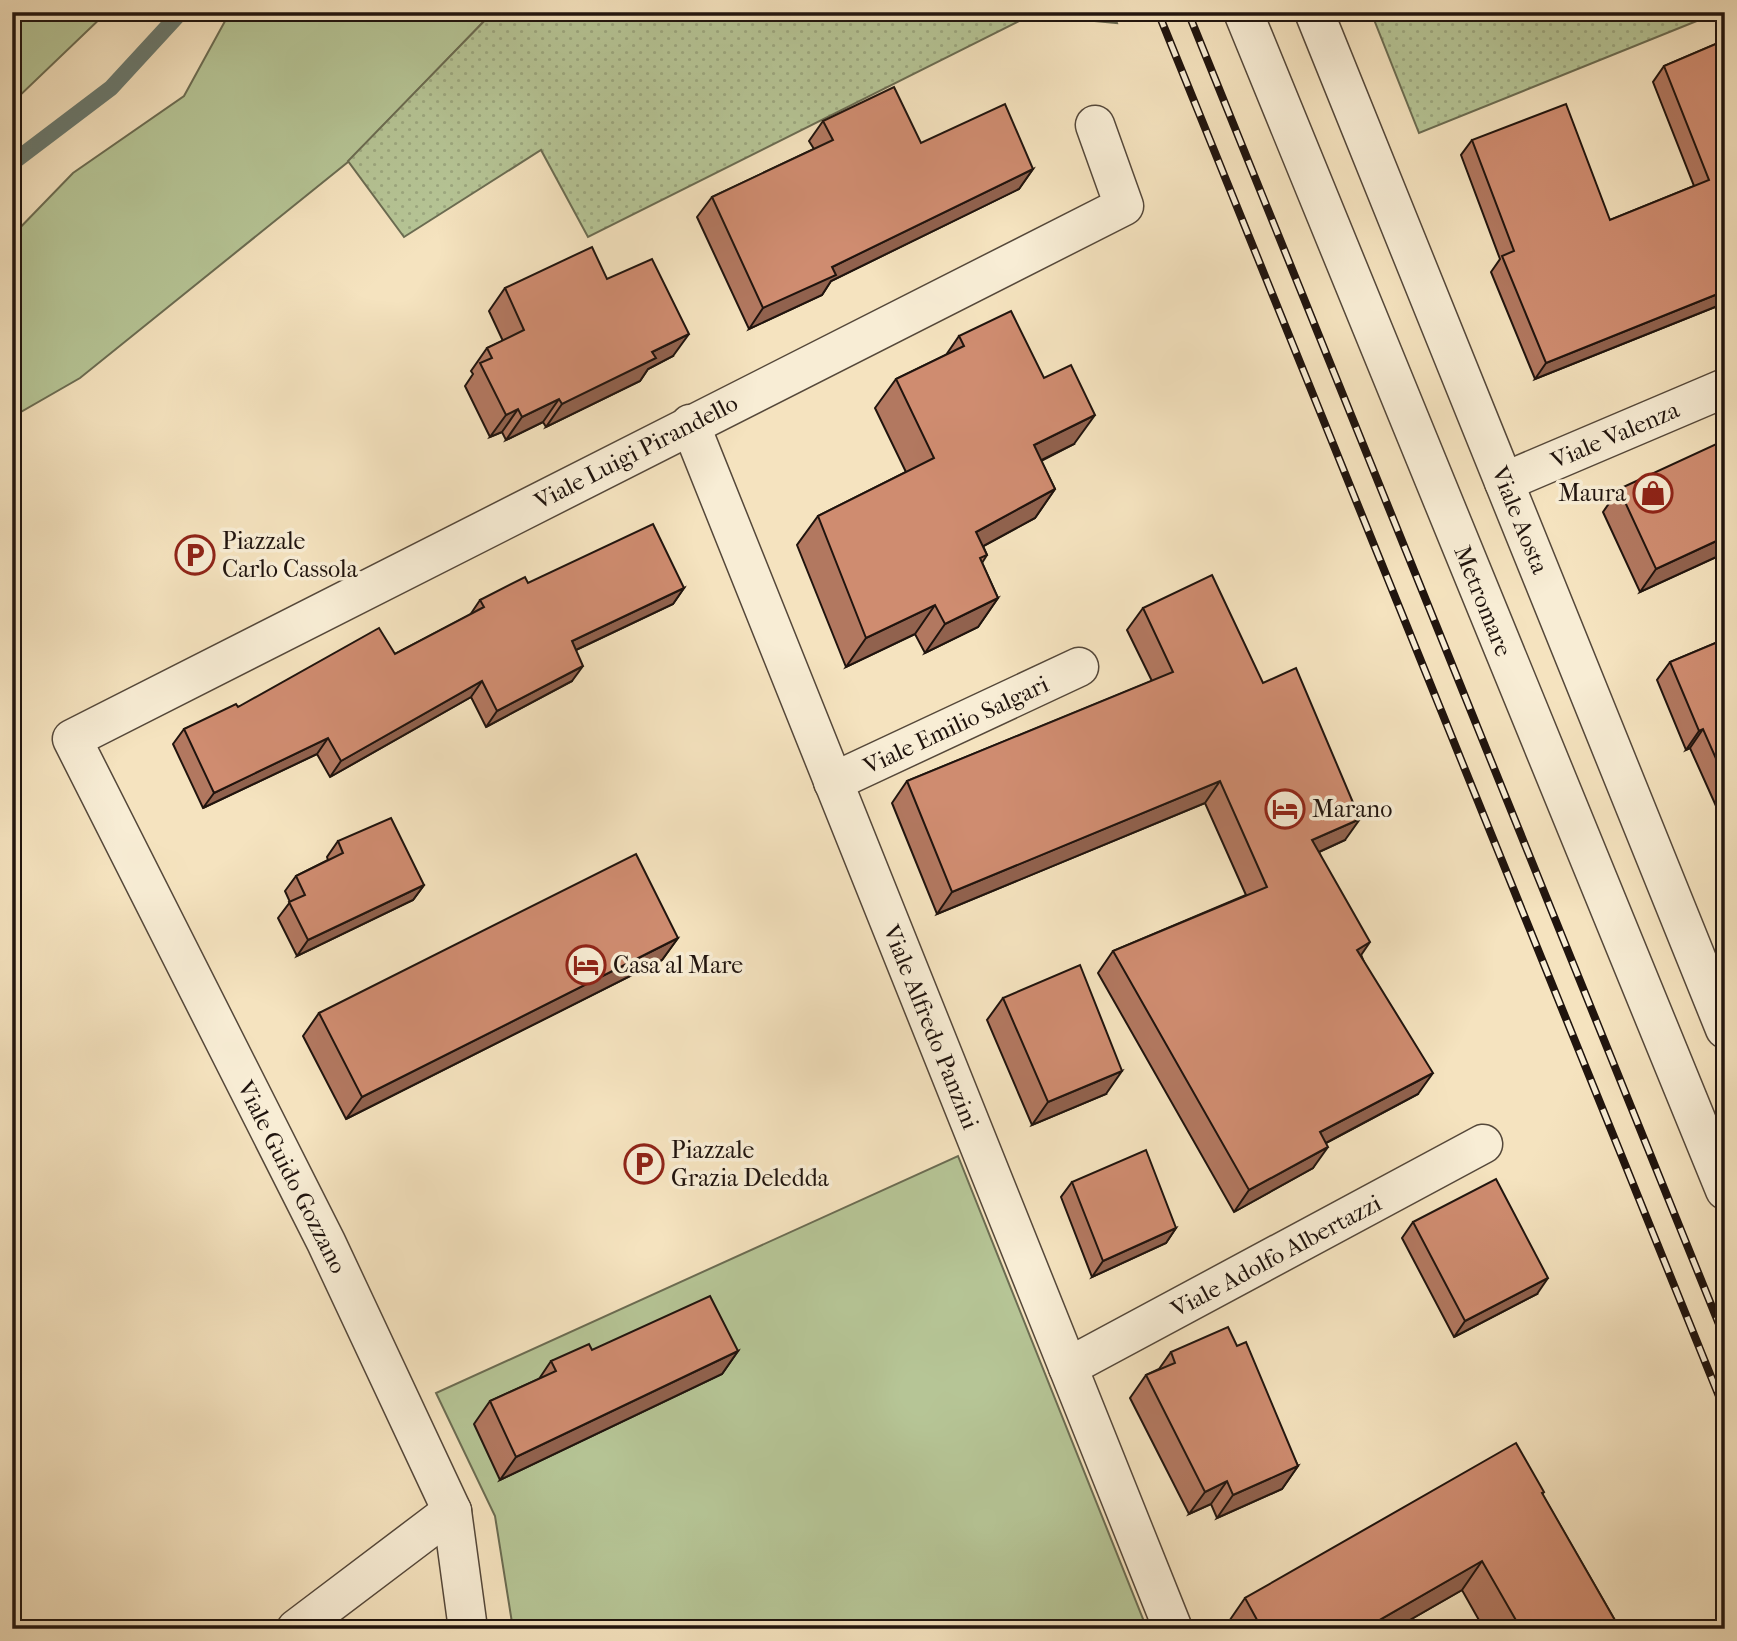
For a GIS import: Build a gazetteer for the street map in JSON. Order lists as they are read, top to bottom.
{
  "streets": {
    "street": [
      "Viale Valenza",
      "Viale Luigi Pirandello",
      "Viale Aosta",
      "Metromare",
      "Viale Emilio Salgari",
      "Viale Alfredo Panzini",
      "Viale Guido Gozzano",
      "Viale Adolfo Albertazzi"
    ]
  },
  "crossings": [
    ["Viale Valenza", "Viale Aosta"],
    ["Viale Luigi Pirandello", "Viale Alfredo Panzini"],
    ["Viale Luigi Pirandello", "Viale Guido Gozzano"],
    ["Viale Emilio Salgari", "Viale Alfredo Panzini"],
    ["Viale Alfredo Panzini", "Viale Adolfo Albertazzi"]
  ],
  "places": {
    "shop": ["Maura"],
    "parking": ["Piazzale Carlo Cassola", "Piazzale Grazia Deledda"],
    "hotel": ["Marano", "Casa al Mare"]
  }
}
